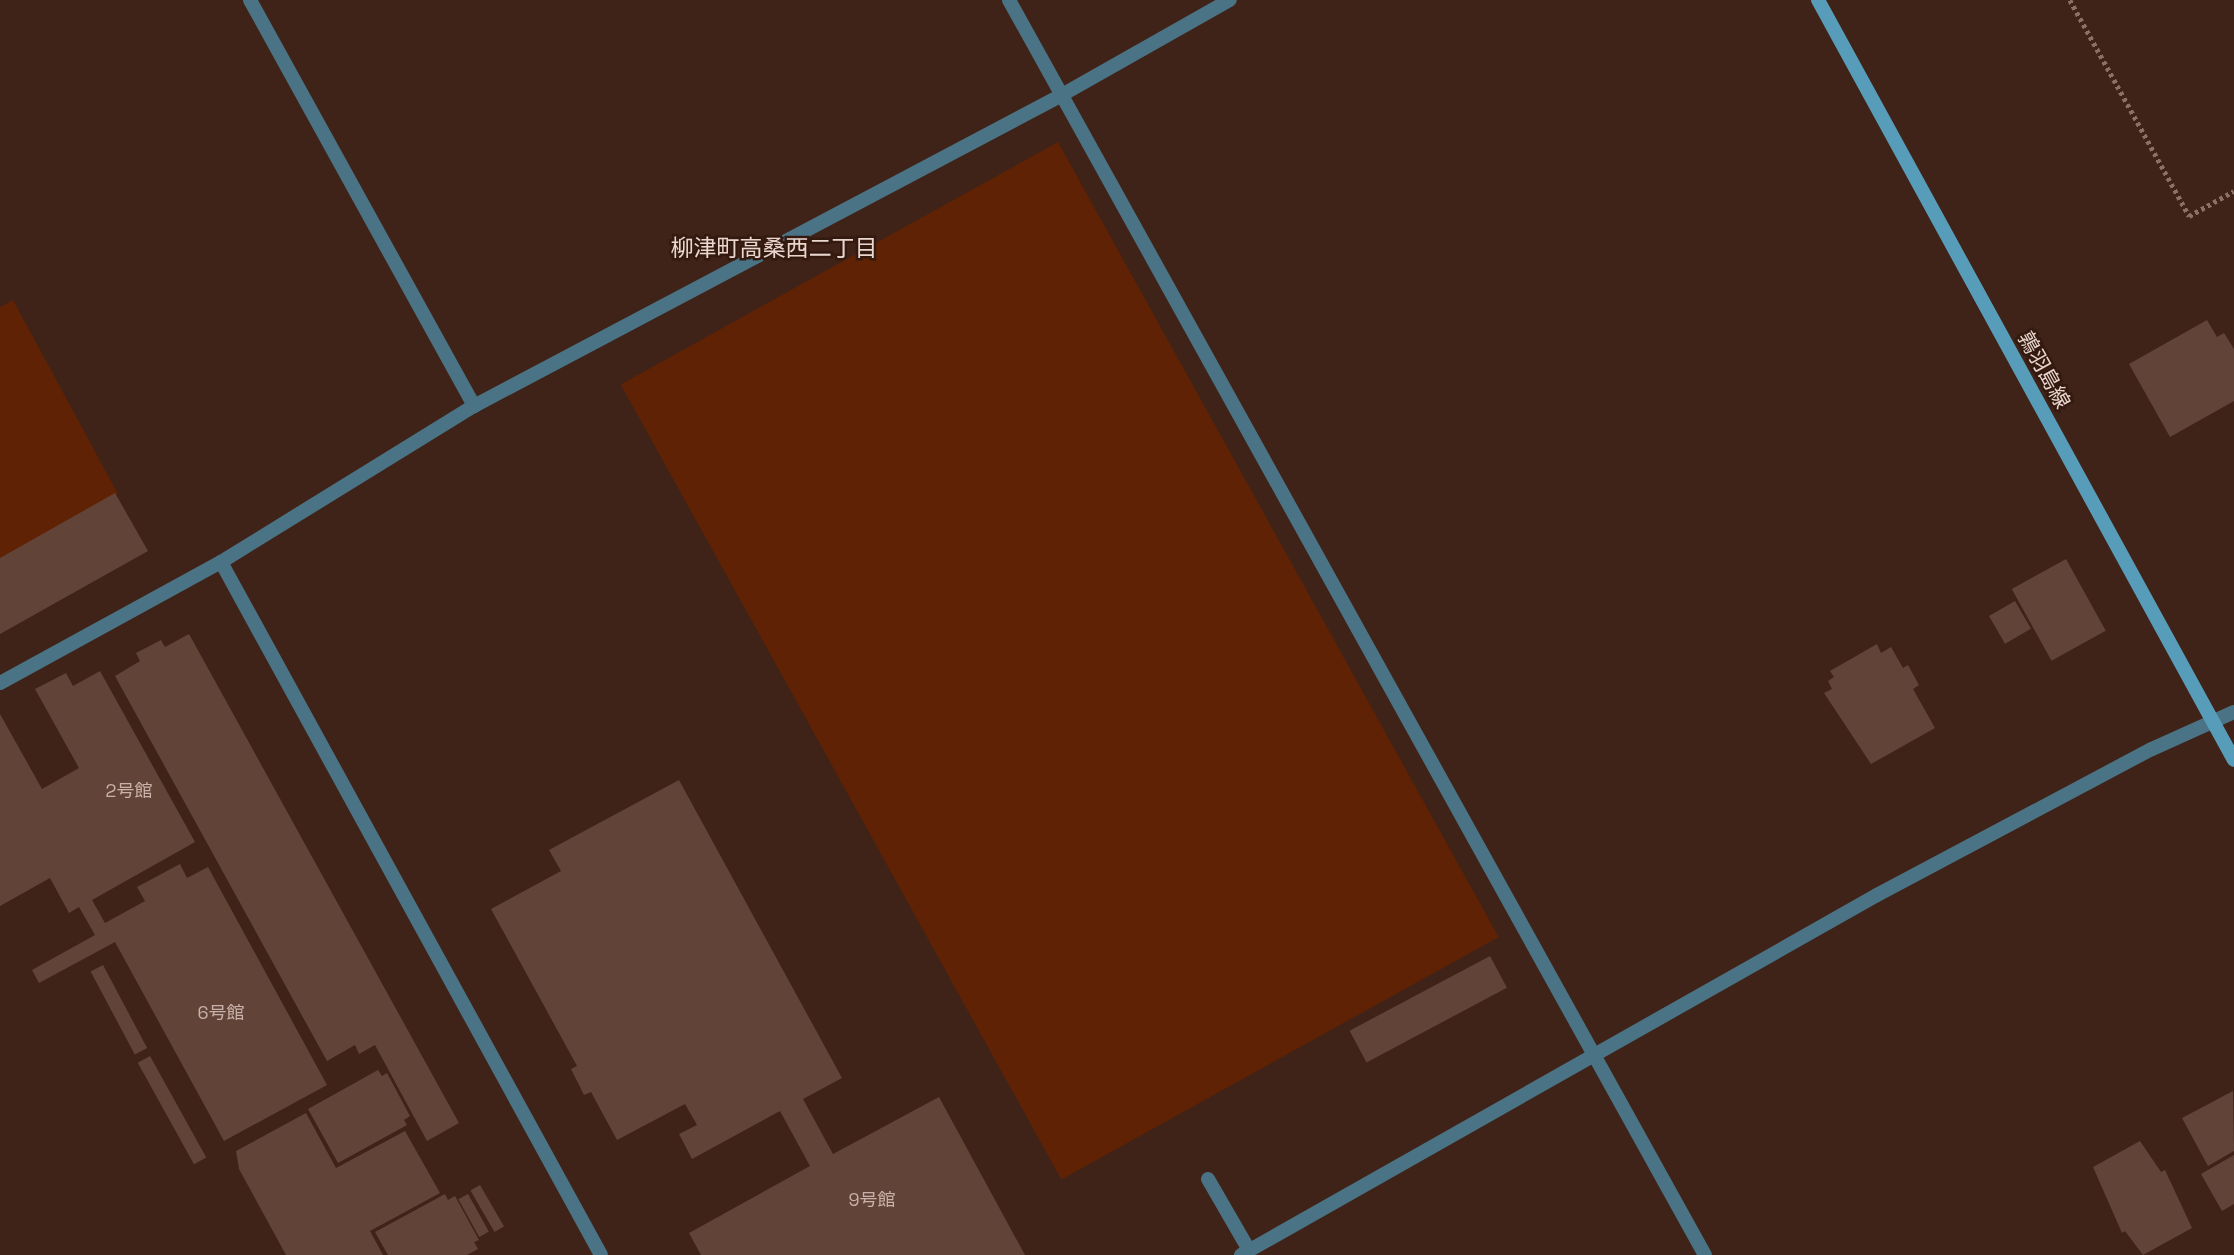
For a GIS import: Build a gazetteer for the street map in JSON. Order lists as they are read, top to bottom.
{
  "streets": {
    "main road": ["鶉羽島線"]
  },
  "districts": ["柳津町高桑西二丁目"],
  "house_numbers": ["2号館", "6号館", "9号館"]
}
